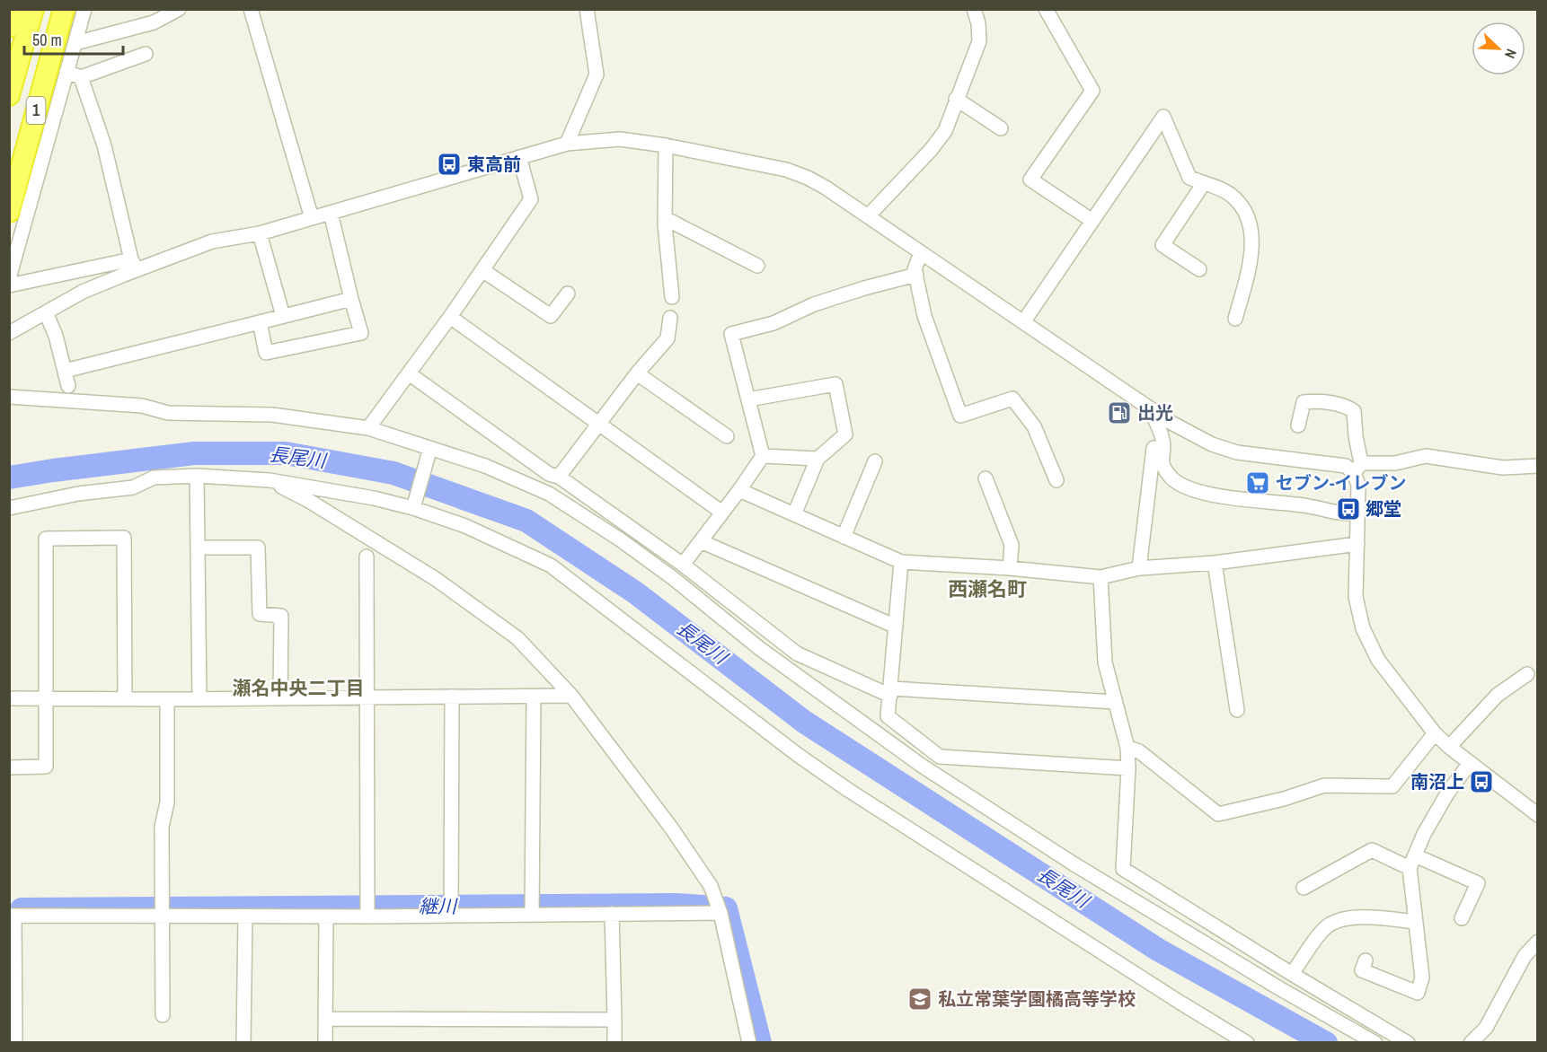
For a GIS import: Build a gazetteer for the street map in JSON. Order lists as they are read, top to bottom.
{
  "streets": {
    "highway": ["1"]
  },
  "districts": ["西瀬名町", "瀬名中央二丁目"],
  "water": ["長尾川", "継川"],
  "places": {
    "bus stop": ["東高前", "郷堂", "南沼上"],
    "fuel station": ["出光"],
    "supermarket": ["セブン-イレブン"],
    "school or university": ["私立常葉学園橘高等学校"]
  },
  "scale_bar": "50 m",
  "north": "bottom right"
}
